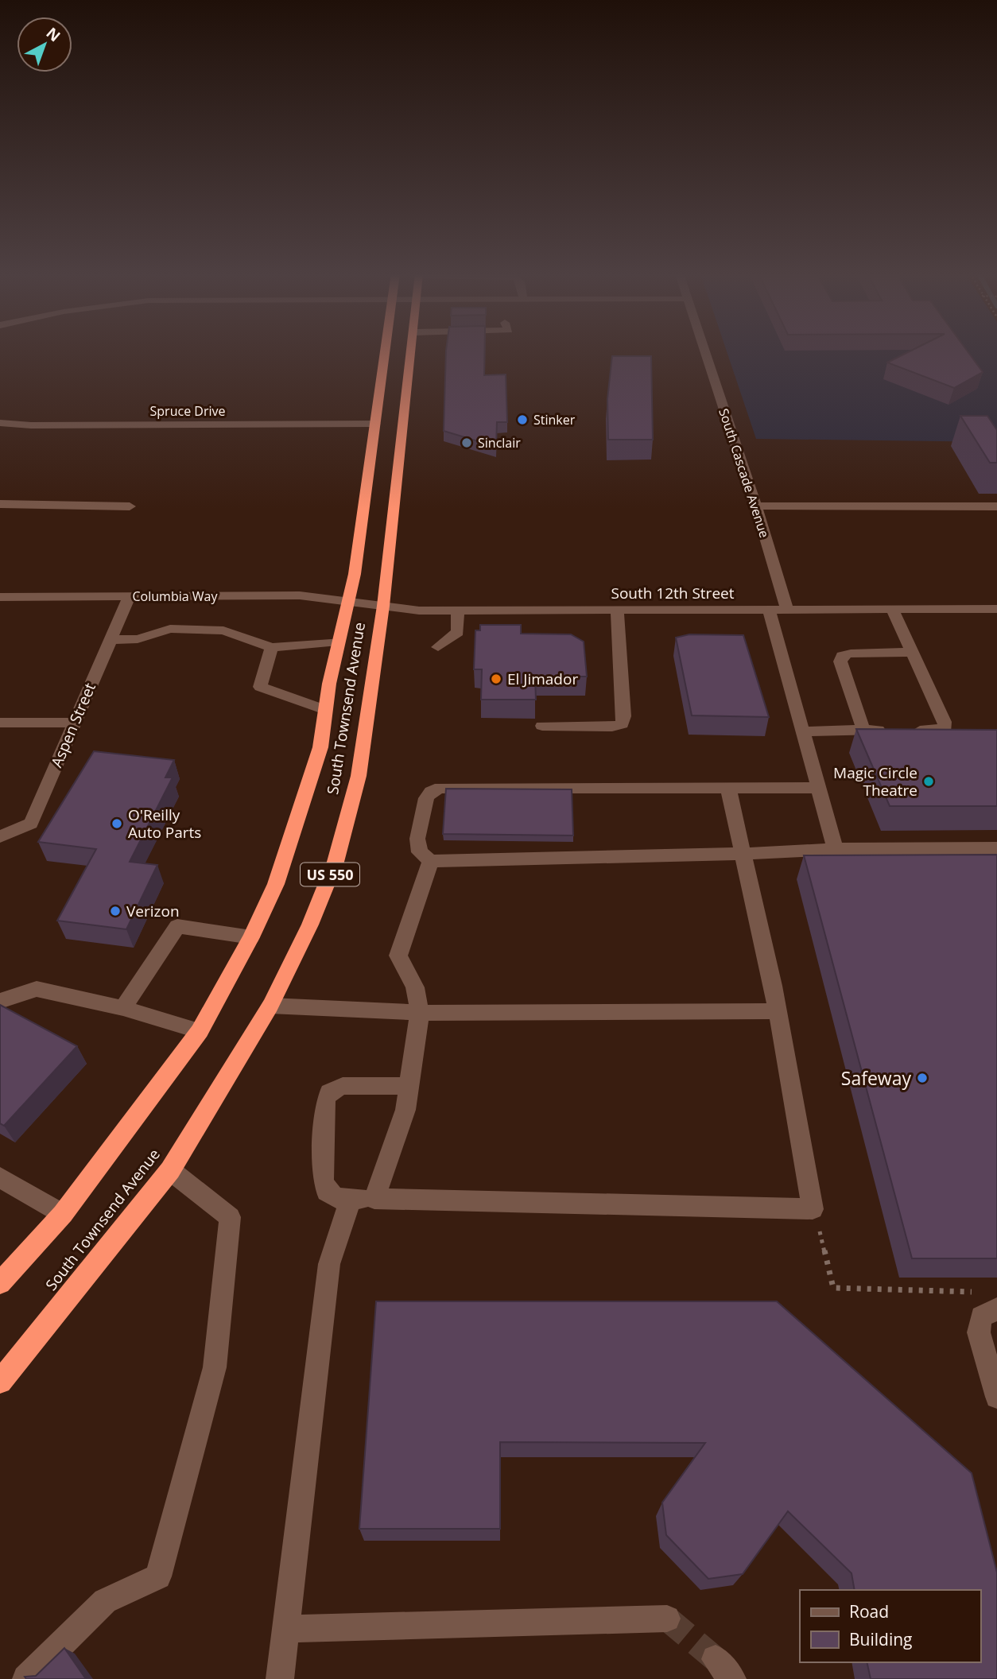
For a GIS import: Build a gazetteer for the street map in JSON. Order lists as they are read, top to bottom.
{
  "streets": {
    "highway": ["South Townsend Avenue", "US 550"],
    "street": [
      "Spruce Drive",
      "South Cascade Avenue",
      "South 12th Street",
      "Columbia Way",
      "Aspen Street"
    ]
  },
  "crossings": [
    ["Spruce Drive", "South Townsend Avenue"],
    ["South Cascade Avenue", "South 12th Street"],
    ["South 12th Street", "Columbia Way"],
    ["South 12th Street", "South Townsend Avenue"],
    ["Columbia Way", "South Townsend Avenue"],
    ["Columbia Way", "Aspen Street"]
  ],
  "places": [
    "Stinker",
    "Sinclair",
    "El Jimador",
    "Magic Circle Theatre",
    "O'Reilly Auto Parts",
    "Verizon",
    "Safeway"
  ],
  "legend": ["Road", "Building"],
  "north": "top right"
}
